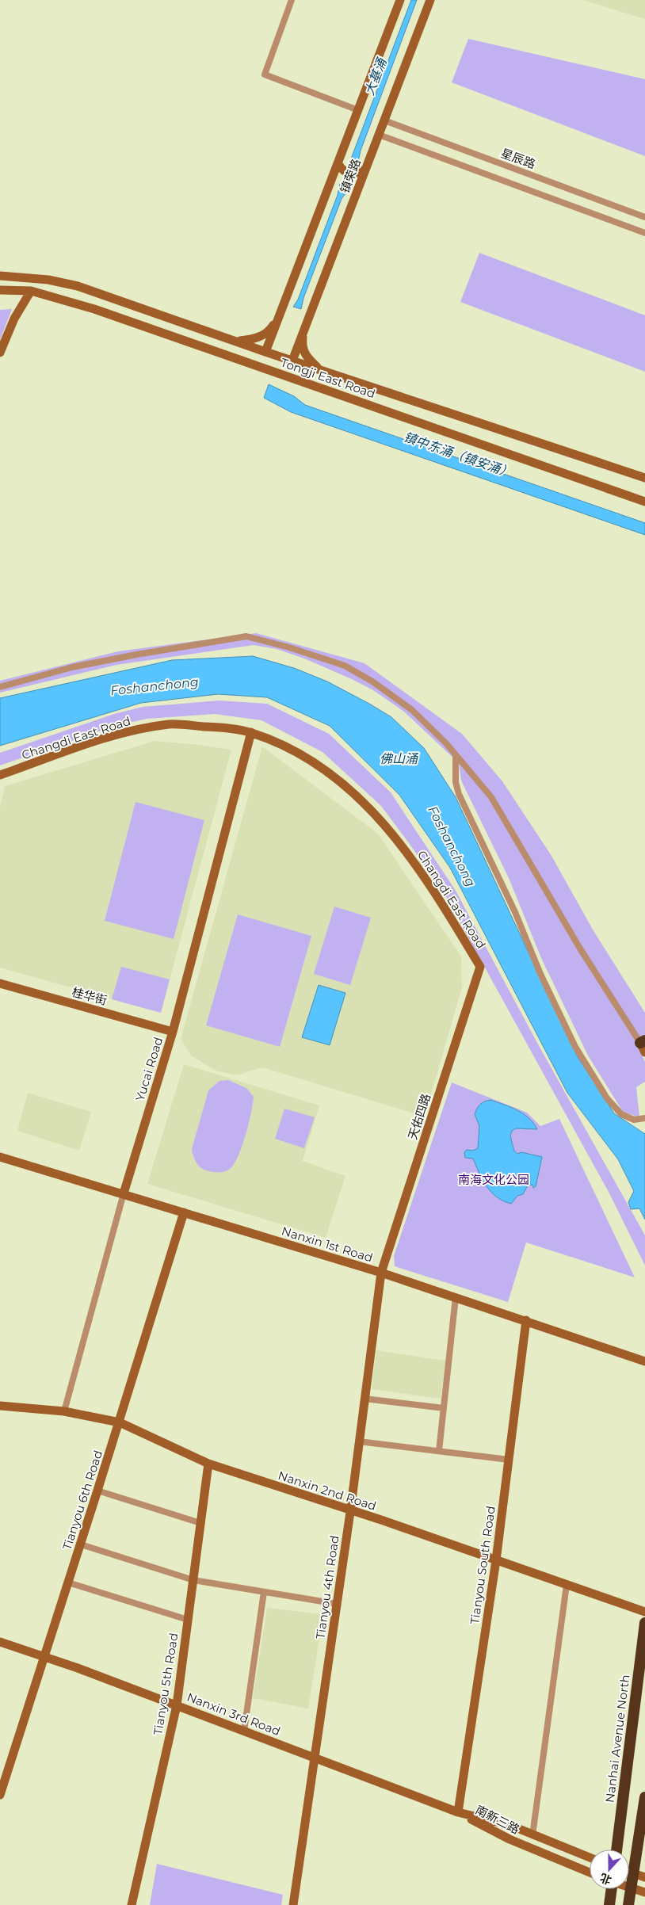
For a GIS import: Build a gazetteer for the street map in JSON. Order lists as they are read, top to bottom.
{
  "streets": {
    "highway": ["Nanhai Avenue North"],
    "street": [
      "星辰路",
      "镇荣路",
      "Tongji East Road",
      "Changdi East Road",
      "桂华街",
      "Yucai Road",
      "天佑四路",
      "Nanxin 1st Road",
      "Nanxin 2nd Road",
      "Tianyou 6th Road",
      "Tianyou South Road",
      "Tianyou 4th Road",
      "Tianyou 5th Road",
      "Nanxin 3rd Road",
      "南新三路"
    ]
  },
  "crossings": [
    ["星辰路", "镇荣路"],
    ["镇荣路", "Tongji East Road"],
    ["Changdi East Road", "Yucai Road"],
    ["Changdi East Road", "天佑四路"],
    ["桂华街", "Yucai Road"],
    ["Yucai Road", "Nanxin 1st Road"],
    ["Yucai Road", "Nanxin 2nd Road"],
    ["天佑四路", "Nanxin 1st Road"],
    ["天佑四路", "Tianyou 4th Road"],
    ["Nanxin 1st Road", "Tianyou 6th Road"],
    ["Nanxin 1st Road", "Tianyou South Road"],
    ["Nanxin 1st Road", "Tianyou 4th Road"],
    ["Nanxin 2nd Road", "Tianyou 6th Road"],
    ["Nanxin 2nd Road", "Tianyou South Road"],
    ["Nanxin 2nd Road", "Tianyou 4th Road"],
    ["Nanxin 2nd Road", "Tianyou 5th Road"],
    ["Tianyou 6th Road", "Nanxin 3rd Road"],
    ["Tianyou South Road", "Nanxin 3rd Road"],
    ["Tianyou South Road", "南新三路"],
    ["Tianyou 4th Road", "Nanxin 3rd Road"],
    ["Tianyou 5th Road", "Nanxin 3rd Road"],
    ["Nanxin 3rd Road", "南新三路"]
  ],
  "water": [
    "大基涌",
    "镇中东涌（镇安涌）",
    "Foshanchong",
    "佛山涌"
  ],
  "parks": ["南海文化公园"],
  "north": "bottom"
}
